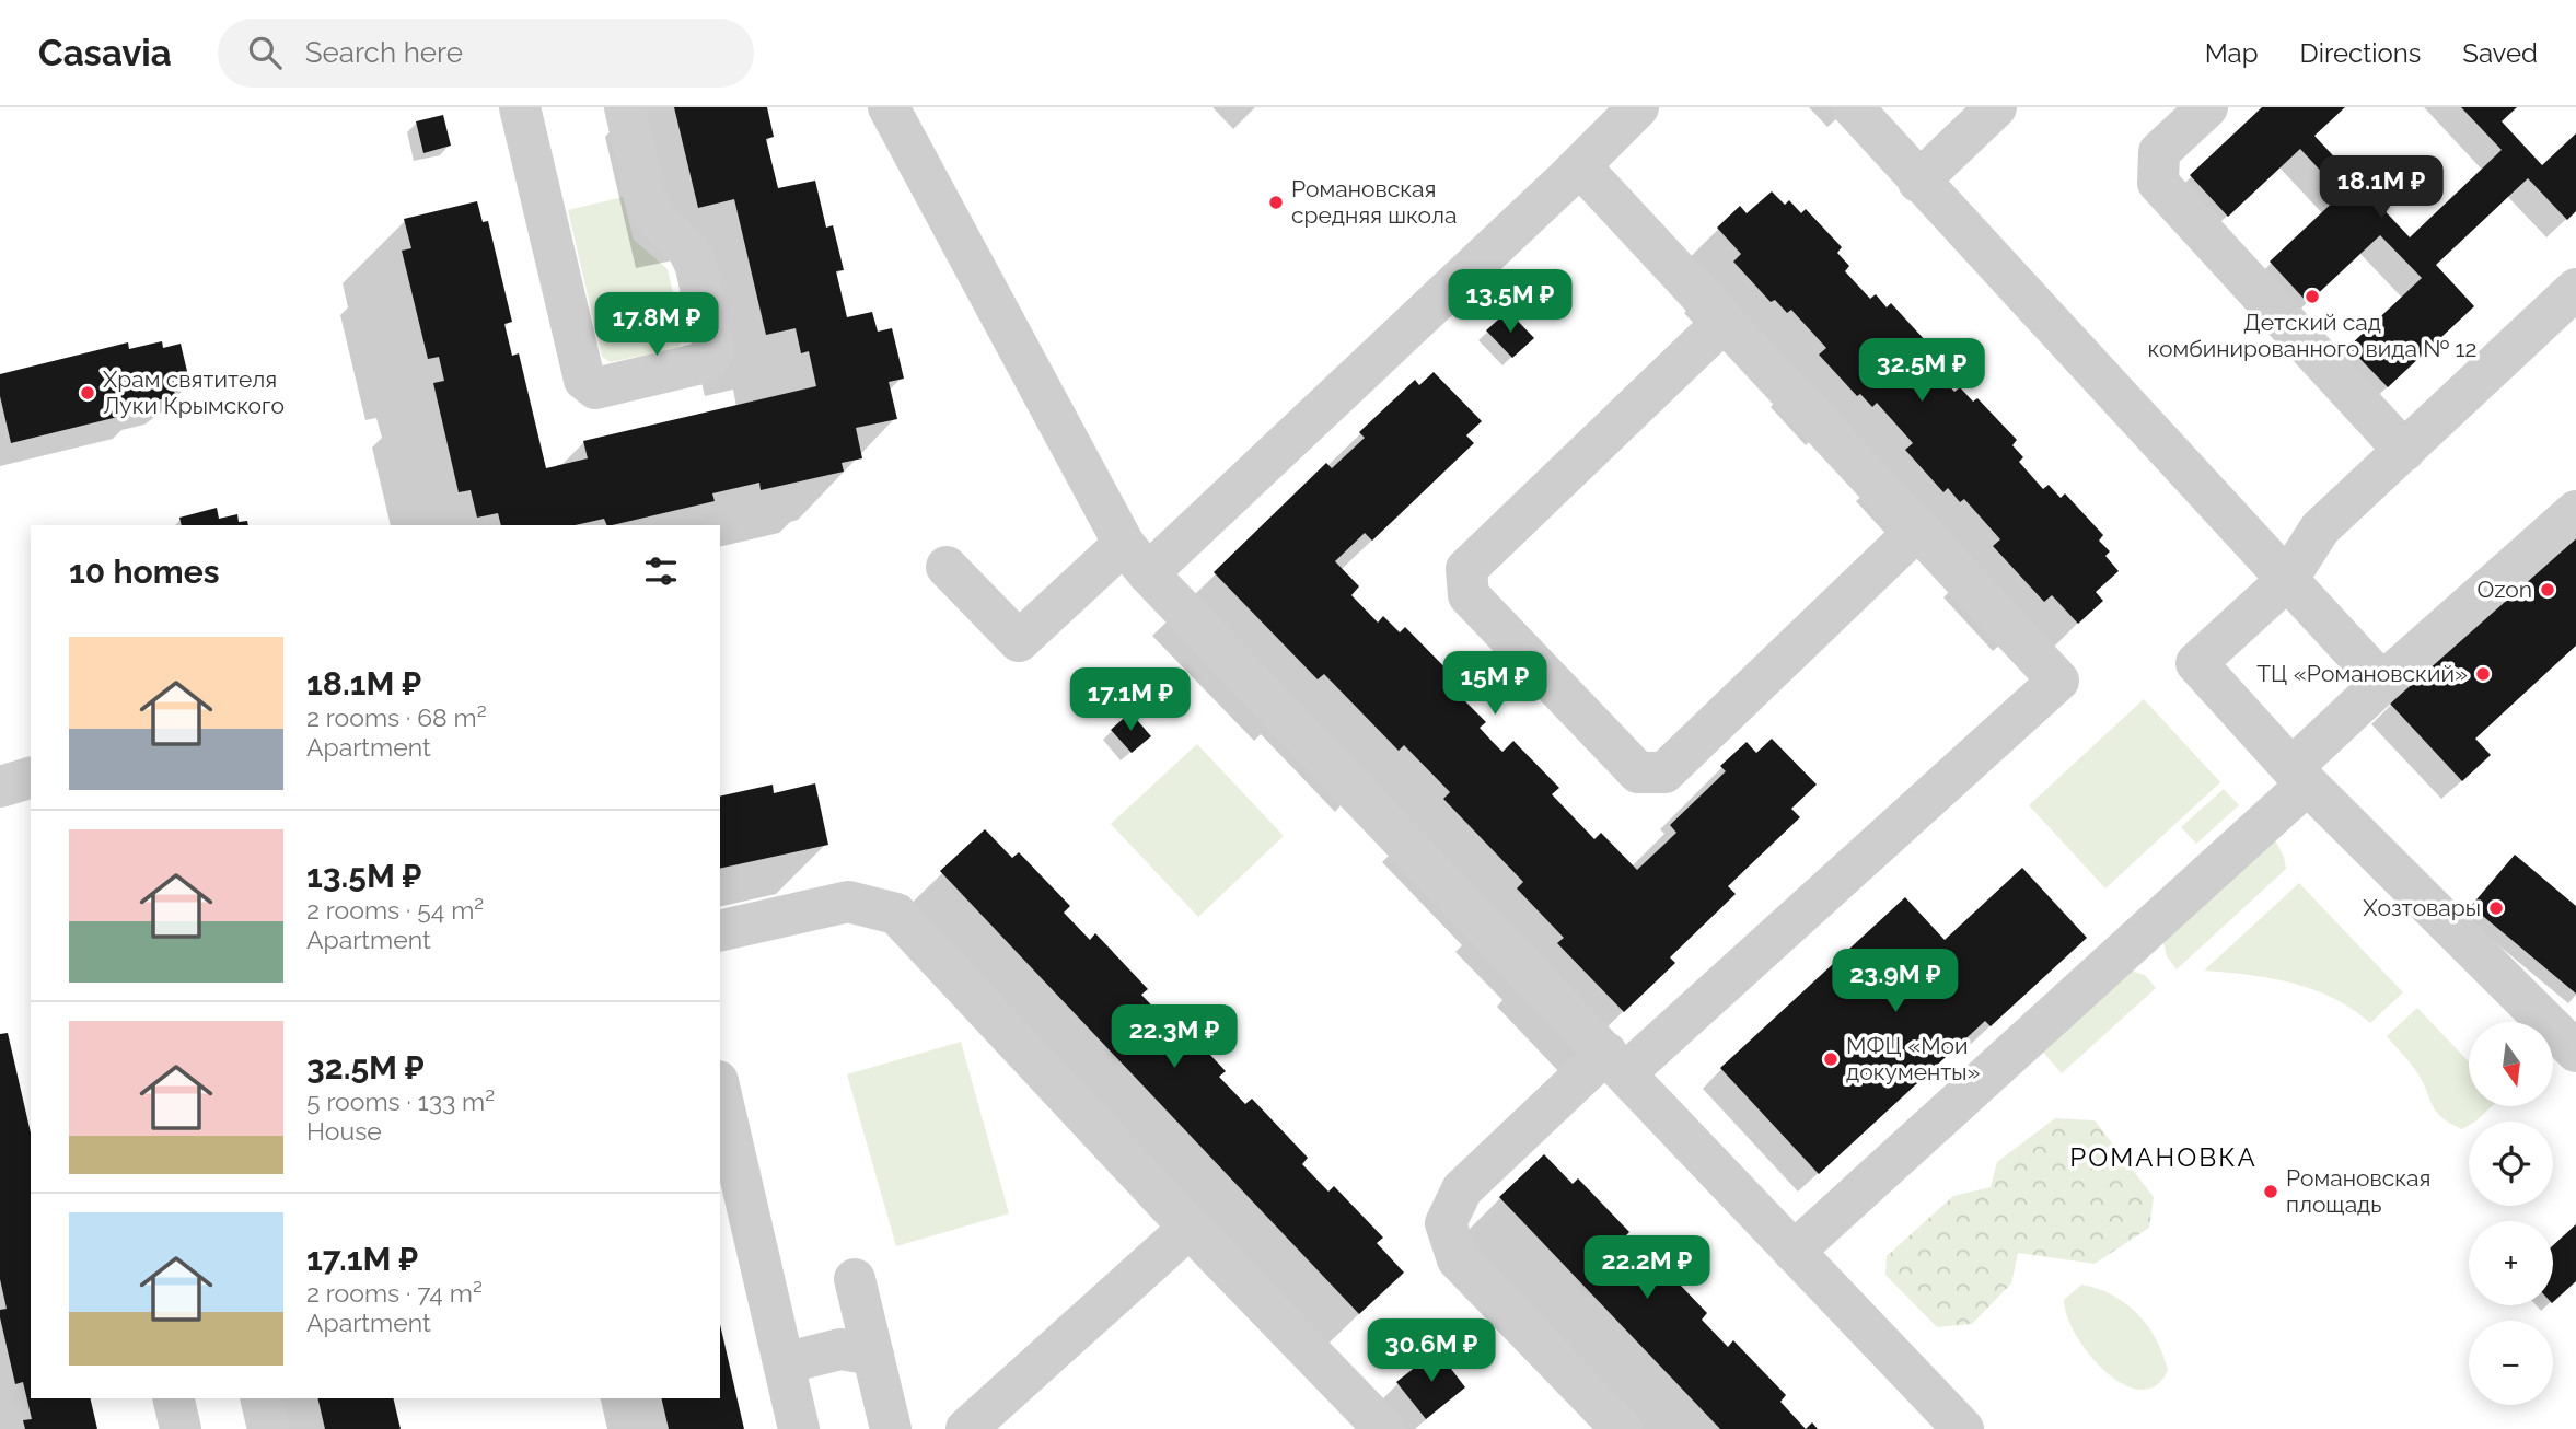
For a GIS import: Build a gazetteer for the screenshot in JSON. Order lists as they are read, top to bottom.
{
  "districts": ["РОМАНОВКА"],
  "places": [
    "Романовская средняя школа",
    "Детский сад комбинированного вида № 12",
    "Храм святителя Луки Крымского",
    "Ozon",
    "ТЦ «Романовский»",
    "Хозтовары",
    "МФЦ «Мои документы»",
    "Романовская площадь"
  ],
  "north": "bottom",
  "page": {
    "header": "Casavia",
    "search": "Search here",
    "nav": ["Map", "Directions", "Saved"],
    "price": [
      "18.1M ₽",
      "13.5M ₽",
      "17.8M ₽",
      "32.5M ₽",
      "15M ₽",
      "17.1M ₽",
      "23.9M ₽",
      "22.3M ₽",
      "22.2M ₽",
      "30.6M ₽"
    ],
    "heading": "10 homes",
    "list": [
      {
        "name": "18.1M ₽",
        "note": "2 rooms · 68 m² · Apartment"
      },
      {
        "name": "13.5M ₽",
        "note": "2 rooms · 54 m² · Apartment"
      },
      {
        "name": "32.5M ₽",
        "note": "5 rooms · 133 m² · House"
      },
      {
        "name": "17.1M ₽",
        "note": "2 rooms · 74 m² · Apartment"
      }
    ],
    "map_buttons": ["+", "−"]
  }
}
